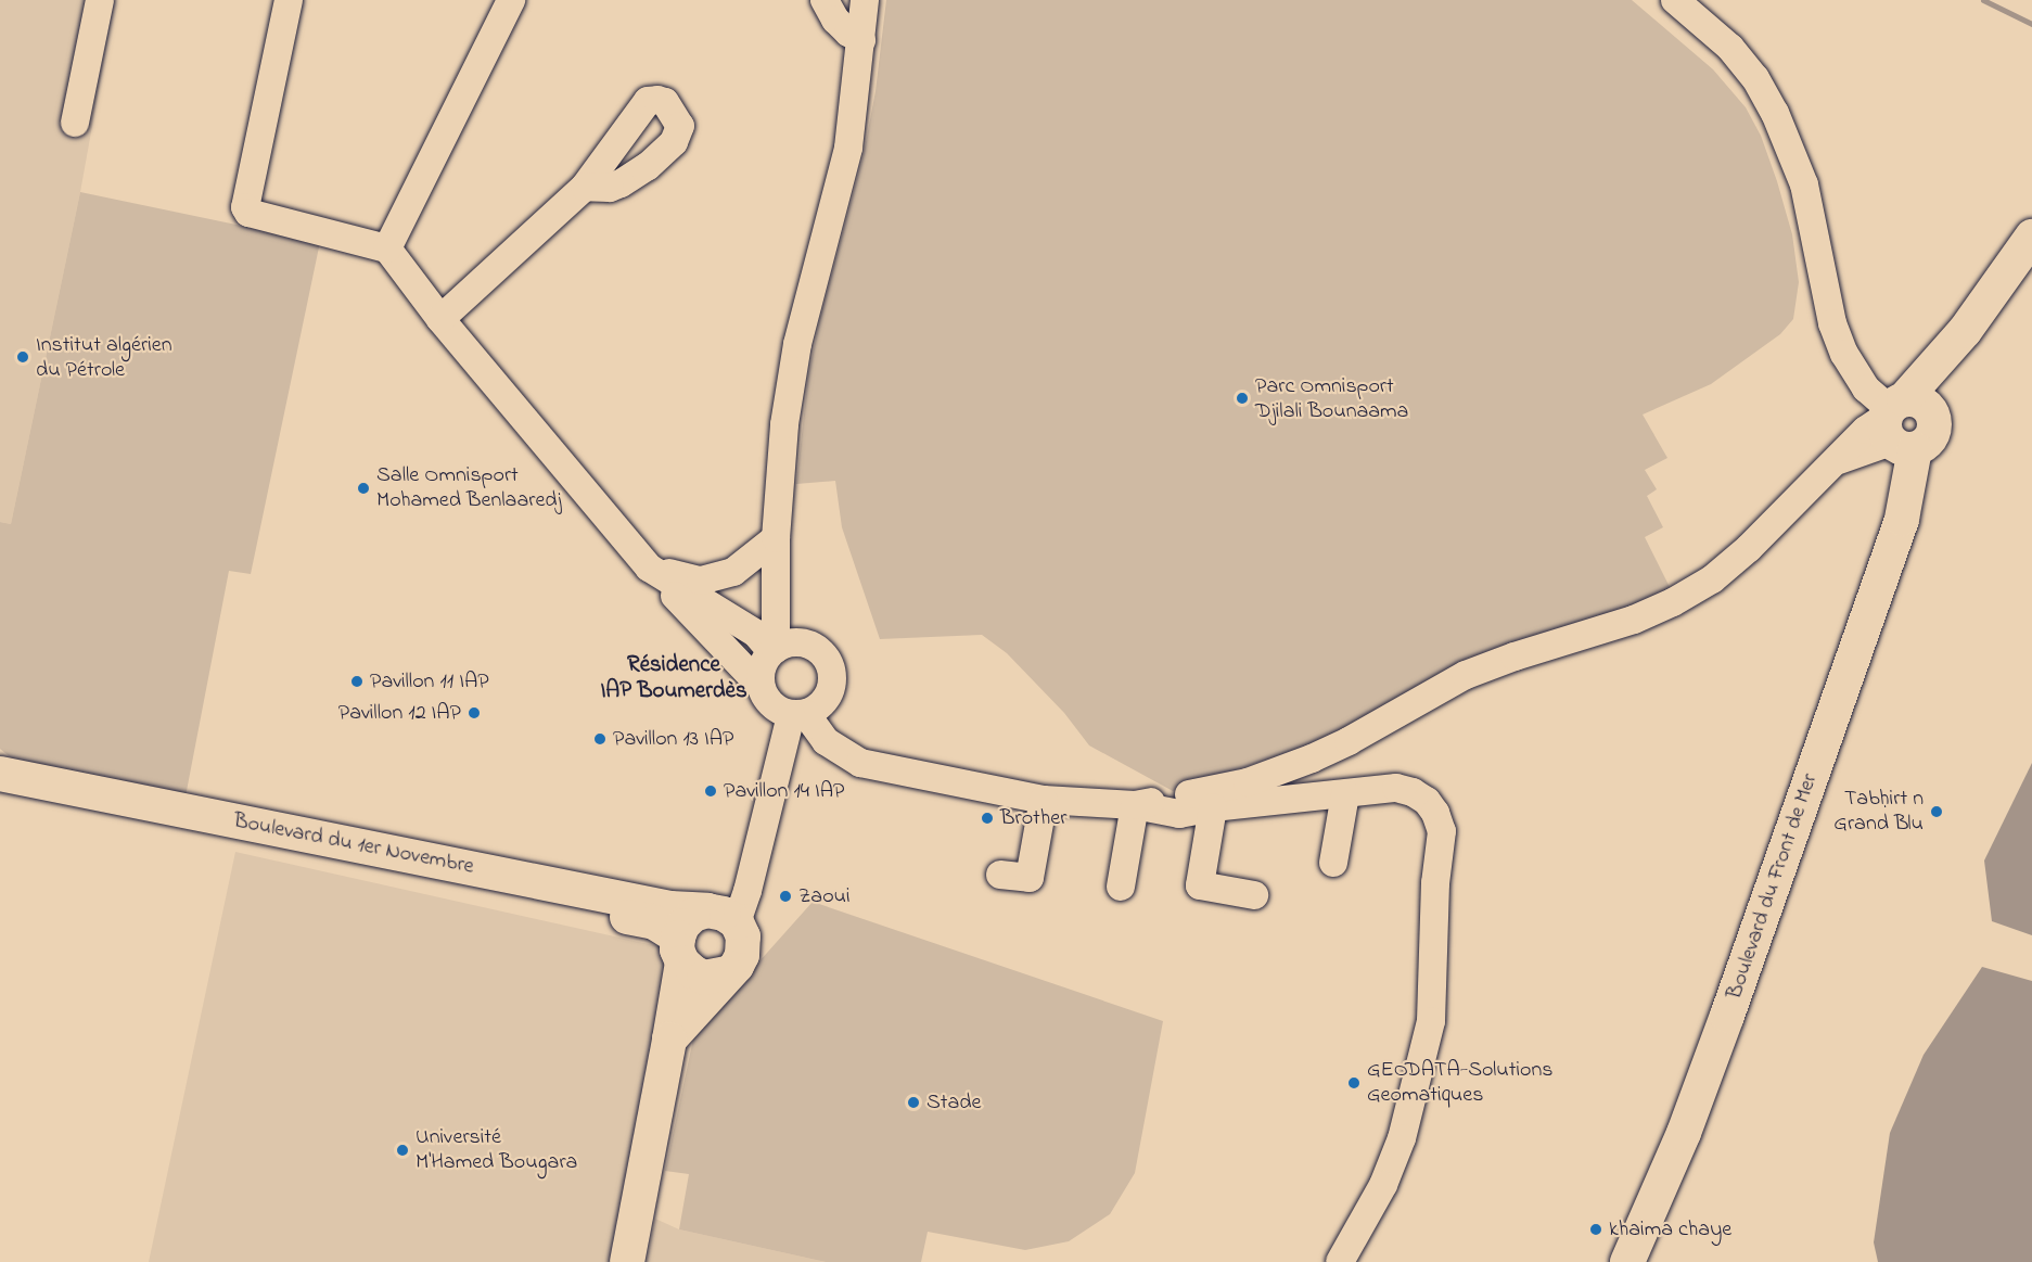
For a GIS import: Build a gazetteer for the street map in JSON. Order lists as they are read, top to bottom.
{
  "streets": {
    "main road": ["Boulevard du 1er Novembre", "Boulevard du Front de Mer"]
  },
  "districts": ["Résidence IAP Boumerdès"],
  "places": [
    "Institut algérien du Pétrole",
    "Parc Omnisport Djilali Bounaama",
    "Salle Omnisport Mohamed Benlaaredj",
    "Pavillon 11 IAP",
    "Pavillon 12 IAP",
    "Pavillon 13 IAP",
    "Pavillon 14 IAP",
    "Tabḥirt n Grand Blu",
    "Brother",
    "Zaoui",
    "GEODATA-Solutions Geomatiques",
    "Stade",
    "Université M'Hamed Bougara",
    "khaima chaye"
  ]
}
